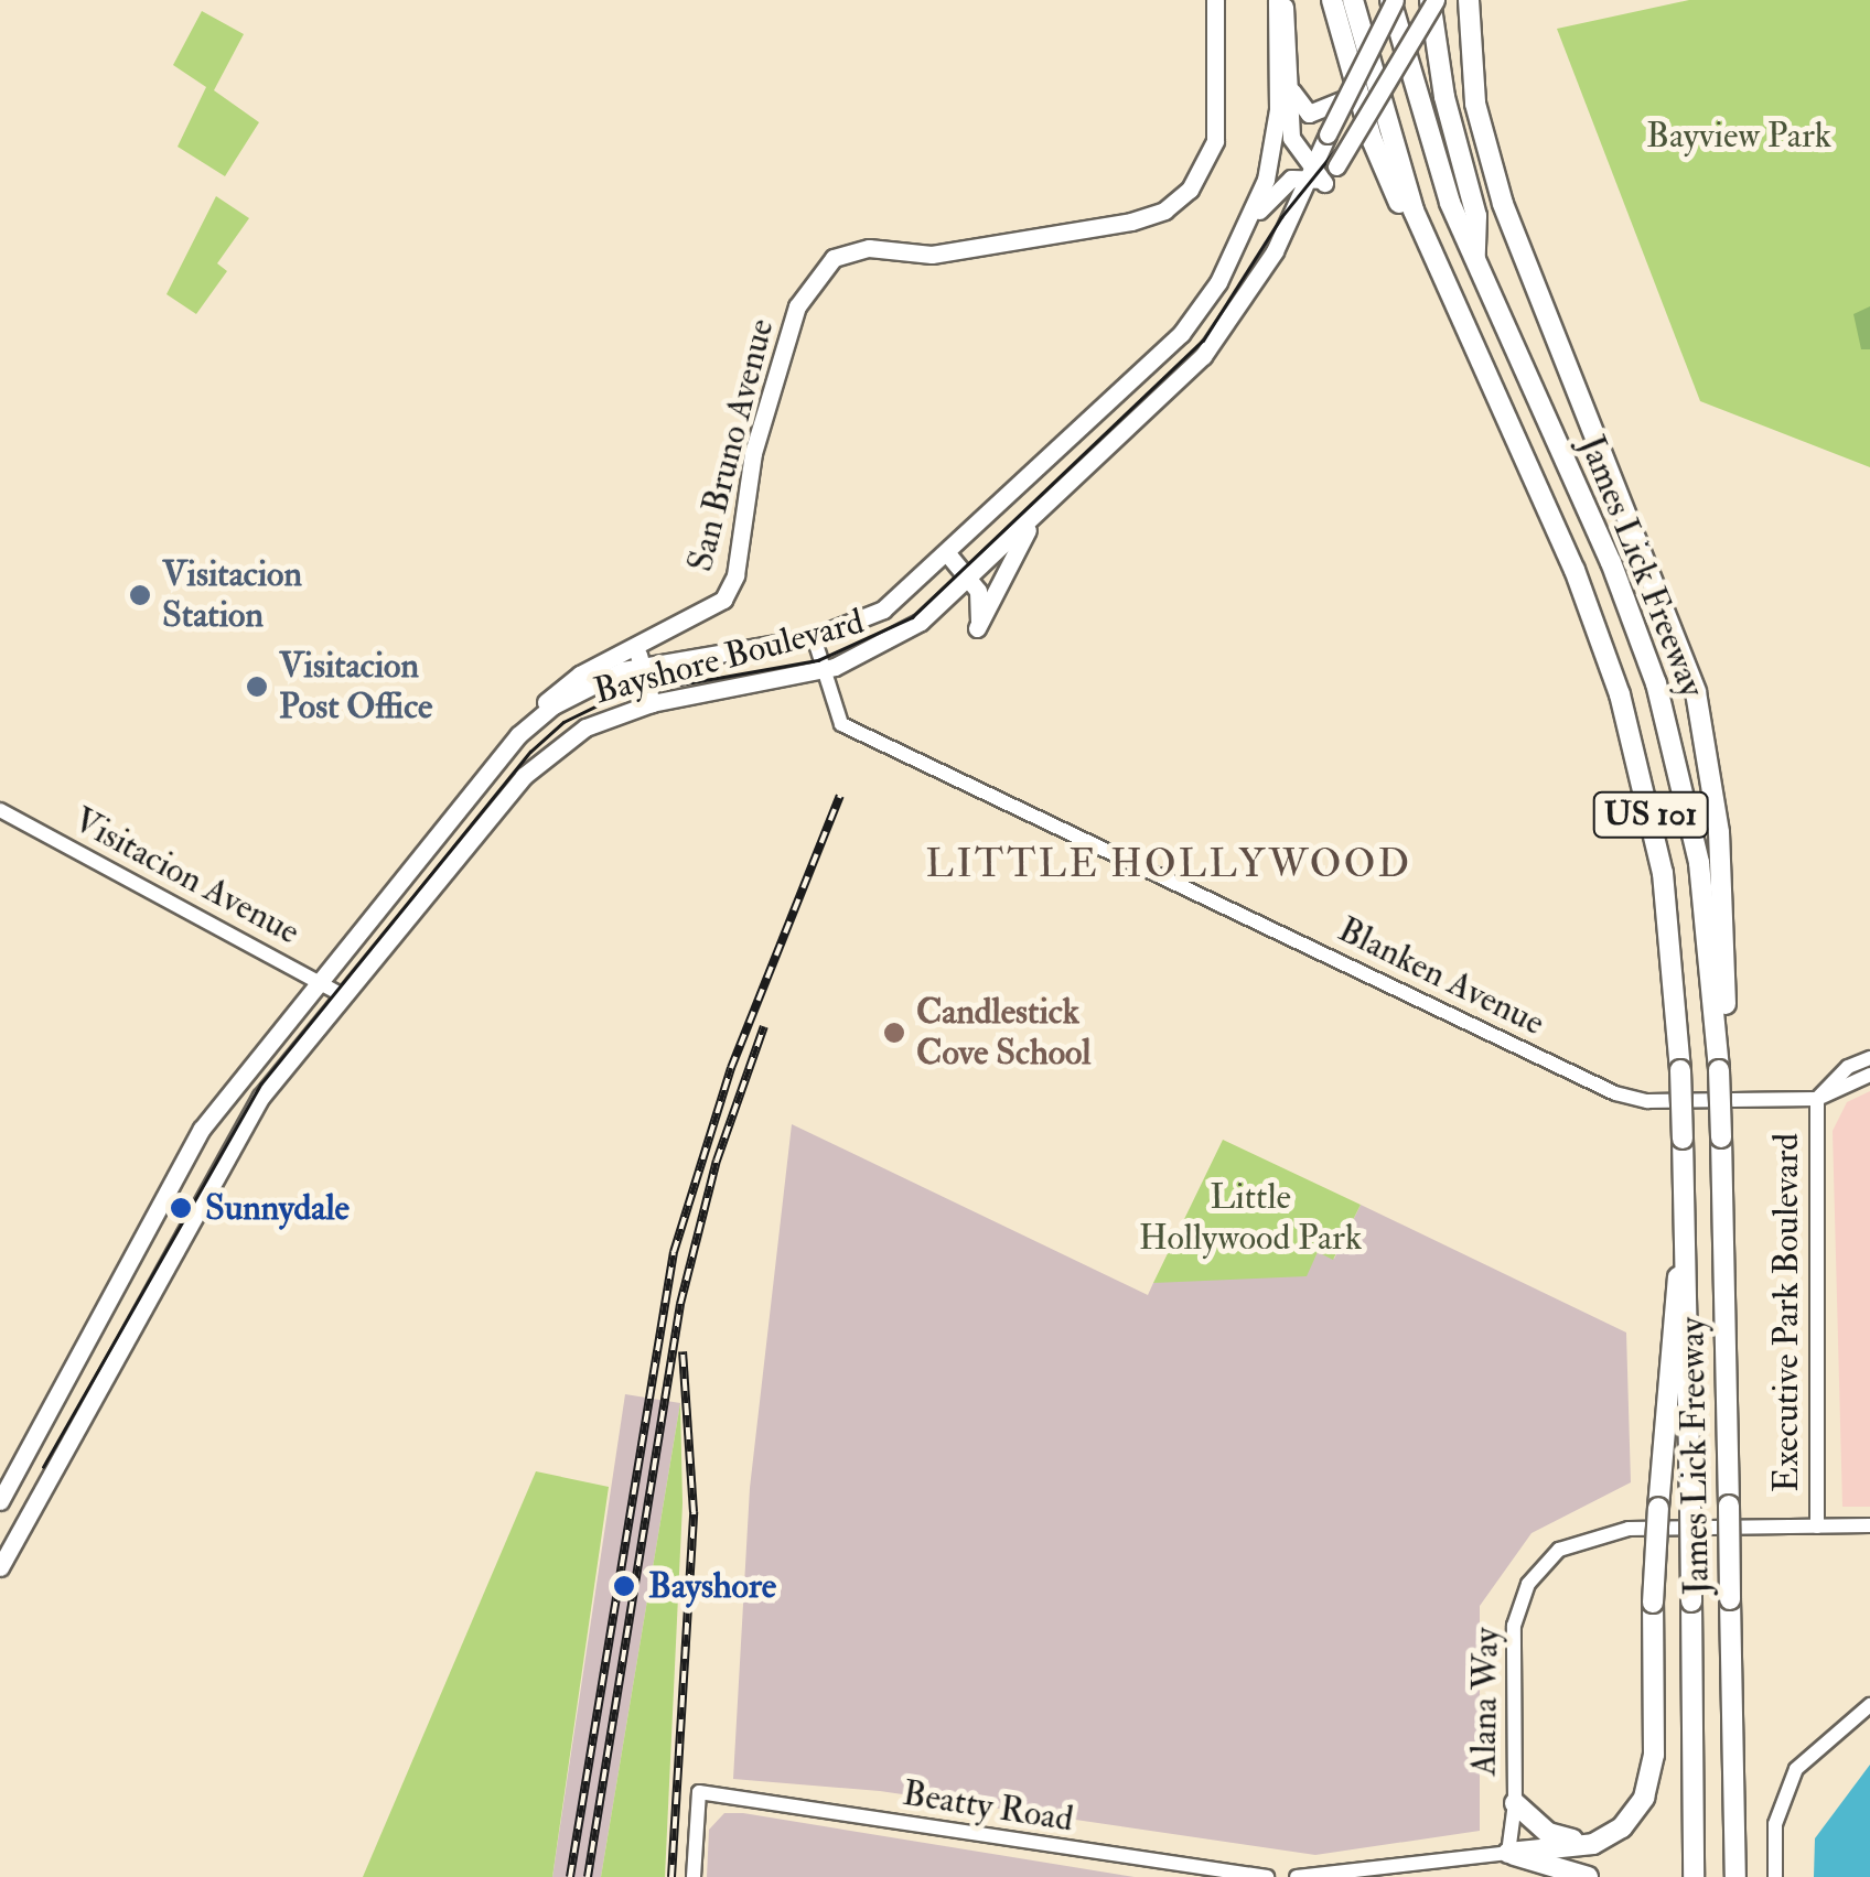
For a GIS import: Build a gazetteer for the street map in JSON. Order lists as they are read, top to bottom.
{
  "streets": {
    "highway": ["James Lick Freeway", "US 101"],
    "main road": ["San Bruno Avenue", "Bayshore Boulevard"],
    "street": [
      "Visitacion Avenue",
      "Blanken Avenue",
      "Executive Park Boulevard",
      "Alana Way",
      "Beatty Road"
    ]
  },
  "crossings": [
    ["San Bruno Avenue", "Bayshore Boulevard"],
    ["James Lick Freeway", "Bayshore Boulevard"],
    ["Bayshore Boulevard", "Visitacion Avenue"],
    ["Bayshore Boulevard", "Blanken Avenue"],
    ["Blanken Avenue", "Executive Park Boulevard"],
    ["Executive Park Boulevard", "Alana Way"]
  ],
  "districts": ["LITTLE HOLLYWOOD"],
  "parks": ["Bayview Park", "Little Hollywood Park"],
  "places": [
    "Visitacion Station",
    "Visitacion Post Office",
    "Candlestick Cove School",
    "Sunnydale",
    "Bayshore"
  ]
}
